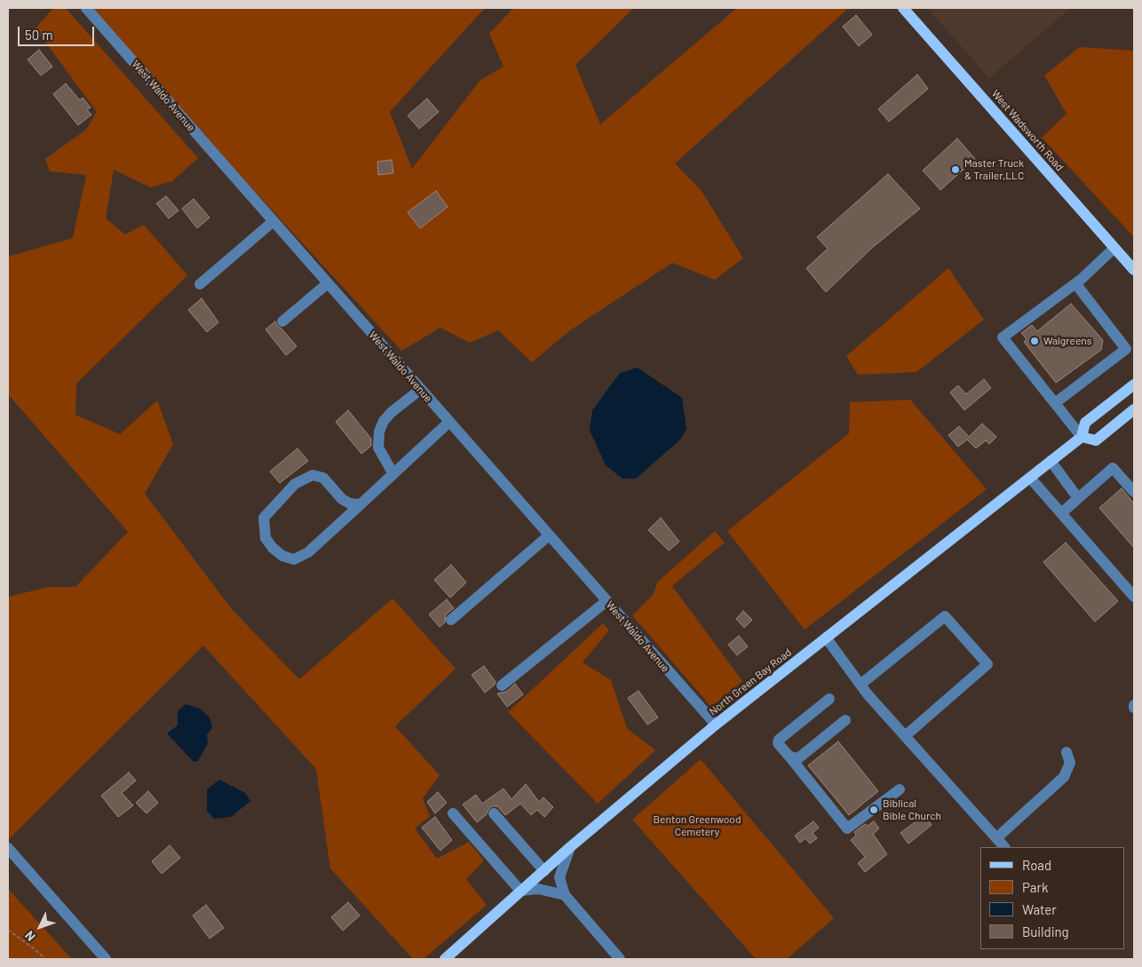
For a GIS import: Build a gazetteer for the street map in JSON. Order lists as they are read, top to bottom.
{
  "streets": {
    "main road": ["West Wadsworth Road", "North Green Bay Road"],
    "street": ["West Waldo Avenue"]
  },
  "crossings": [
    ["West Waldo Avenue", "North Green Bay Road"]
  ],
  "parks": ["Benton Greenwood Cemetery"],
  "places": ["Master Truck & Trailer,LLC", "Walgreens", "Biblical Bible Church"],
  "legend": [
    "Road",
    "Park",
    "Water",
    "Building"
  ],
  "scale_bar": "50 m",
  "north": "bottom left"
}
